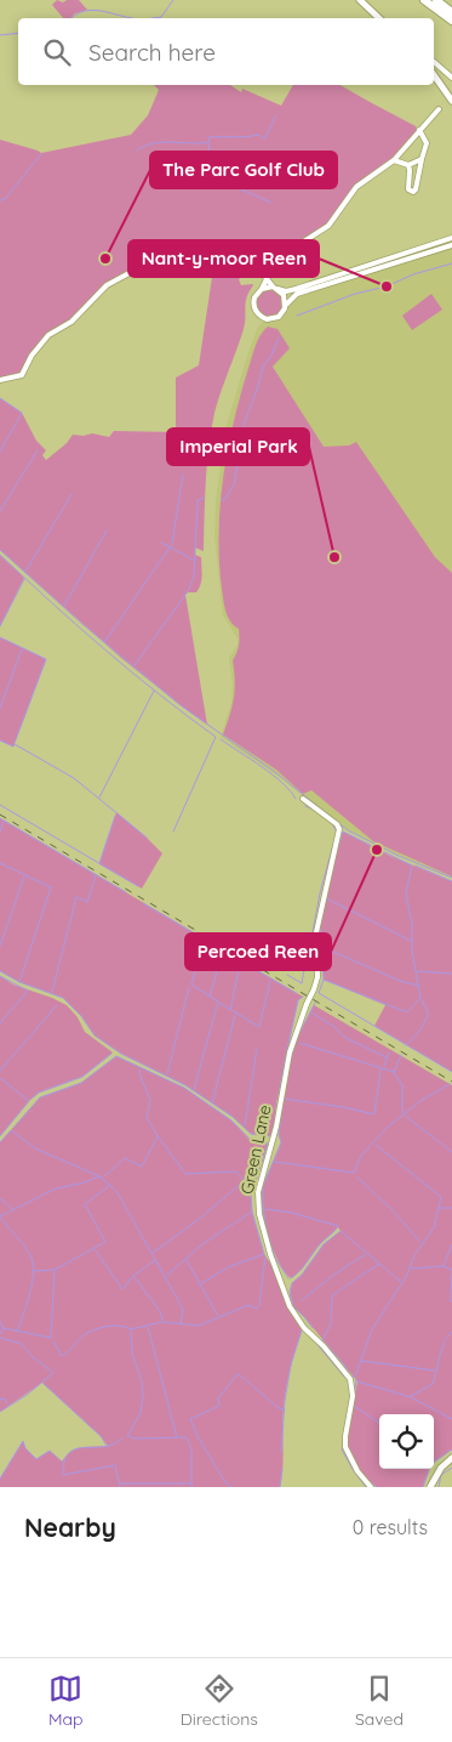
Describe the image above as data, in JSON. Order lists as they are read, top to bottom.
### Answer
{
  "streets": {
    "street": ["Green Lane"]
  },
  "places": [
    "The Parc Golf Club",
    "Nant-y-moor Reen",
    "Imperial Park",
    "Percoed Reen"
  ],
  "page": {
    "search": "Search here",
    "heading": ["Nearby", "0 results"],
    "nav": ["Map", "Directions", "Saved"]
  }
}
